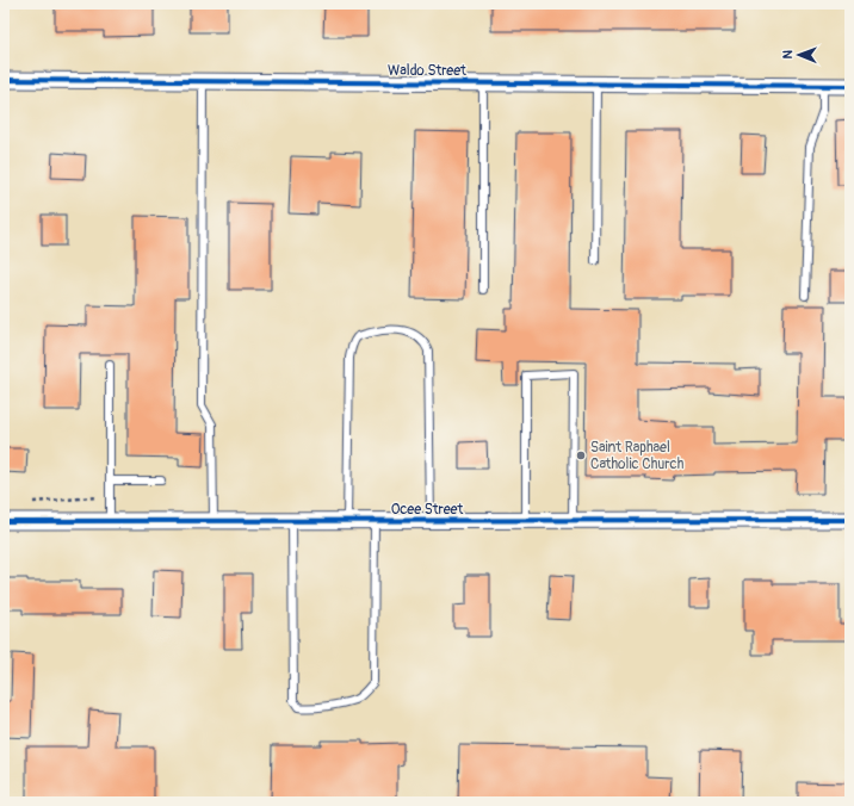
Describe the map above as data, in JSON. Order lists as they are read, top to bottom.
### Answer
{
  "streets": {
    "street": ["Waldo Street", "Ocee Street"]
  },
  "places": ["Saint Raphael Catholic Church"],
  "north": "left"
}
